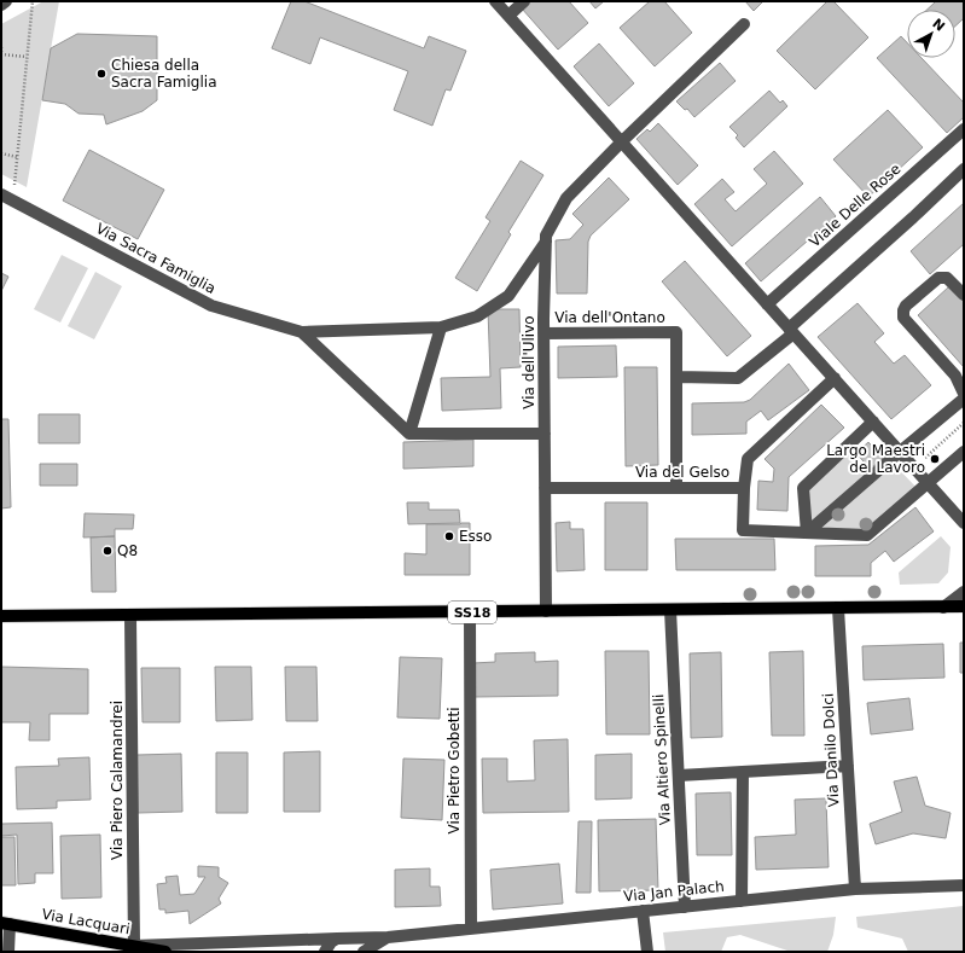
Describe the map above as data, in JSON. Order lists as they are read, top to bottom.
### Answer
{
  "streets": {
    "main road": ["SS18", "Via Lacquari"],
    "street": [
      "Viale Delle Rose",
      "Via Sacra Famiglia",
      "Via dell'Ontano",
      "Via dell'Ulivo",
      "Via del Gelso",
      "Via Danilo Dolci",
      "Via Altiero Spinelli",
      "Via Pietro Gobetti",
      "Via Piero Calamandrei",
      "Via Jan Palach"
    ]
  },
  "crossings": [
    ["Via Sacra Famiglia", "Via dell'Ulivo"],
    ["Via dell'Ontano", "Via dell'Ulivo"],
    ["Via dell'Ulivo", "Via del Gelso"],
    ["Via dell'Ulivo", "SS18"],
    ["SS18", "Via Danilo Dolci"],
    ["SS18", "Via Altiero Spinelli"],
    ["SS18", "Via Pietro Gobetti"],
    ["SS18", "Via Piero Calamandrei"],
    ["Via Danilo Dolci", "Via Jan Palach"],
    ["Via Altiero Spinelli", "Via Jan Palach"],
    ["Via Pietro Gobetti", "Via Jan Palach"],
    ["Via Piero Calamandrei", "Via Jan Palach"],
    ["Via Piero Calamandrei", "Via Lacquari"],
    ["Via Jan Palach", "Via Lacquari"]
  ],
  "places": [
    "Chiesa della Sacra Famiglia",
    "Largo Maestri del Lavoro",
    "Esso",
    "Q8"
  ],
  "north": "top right"
}
